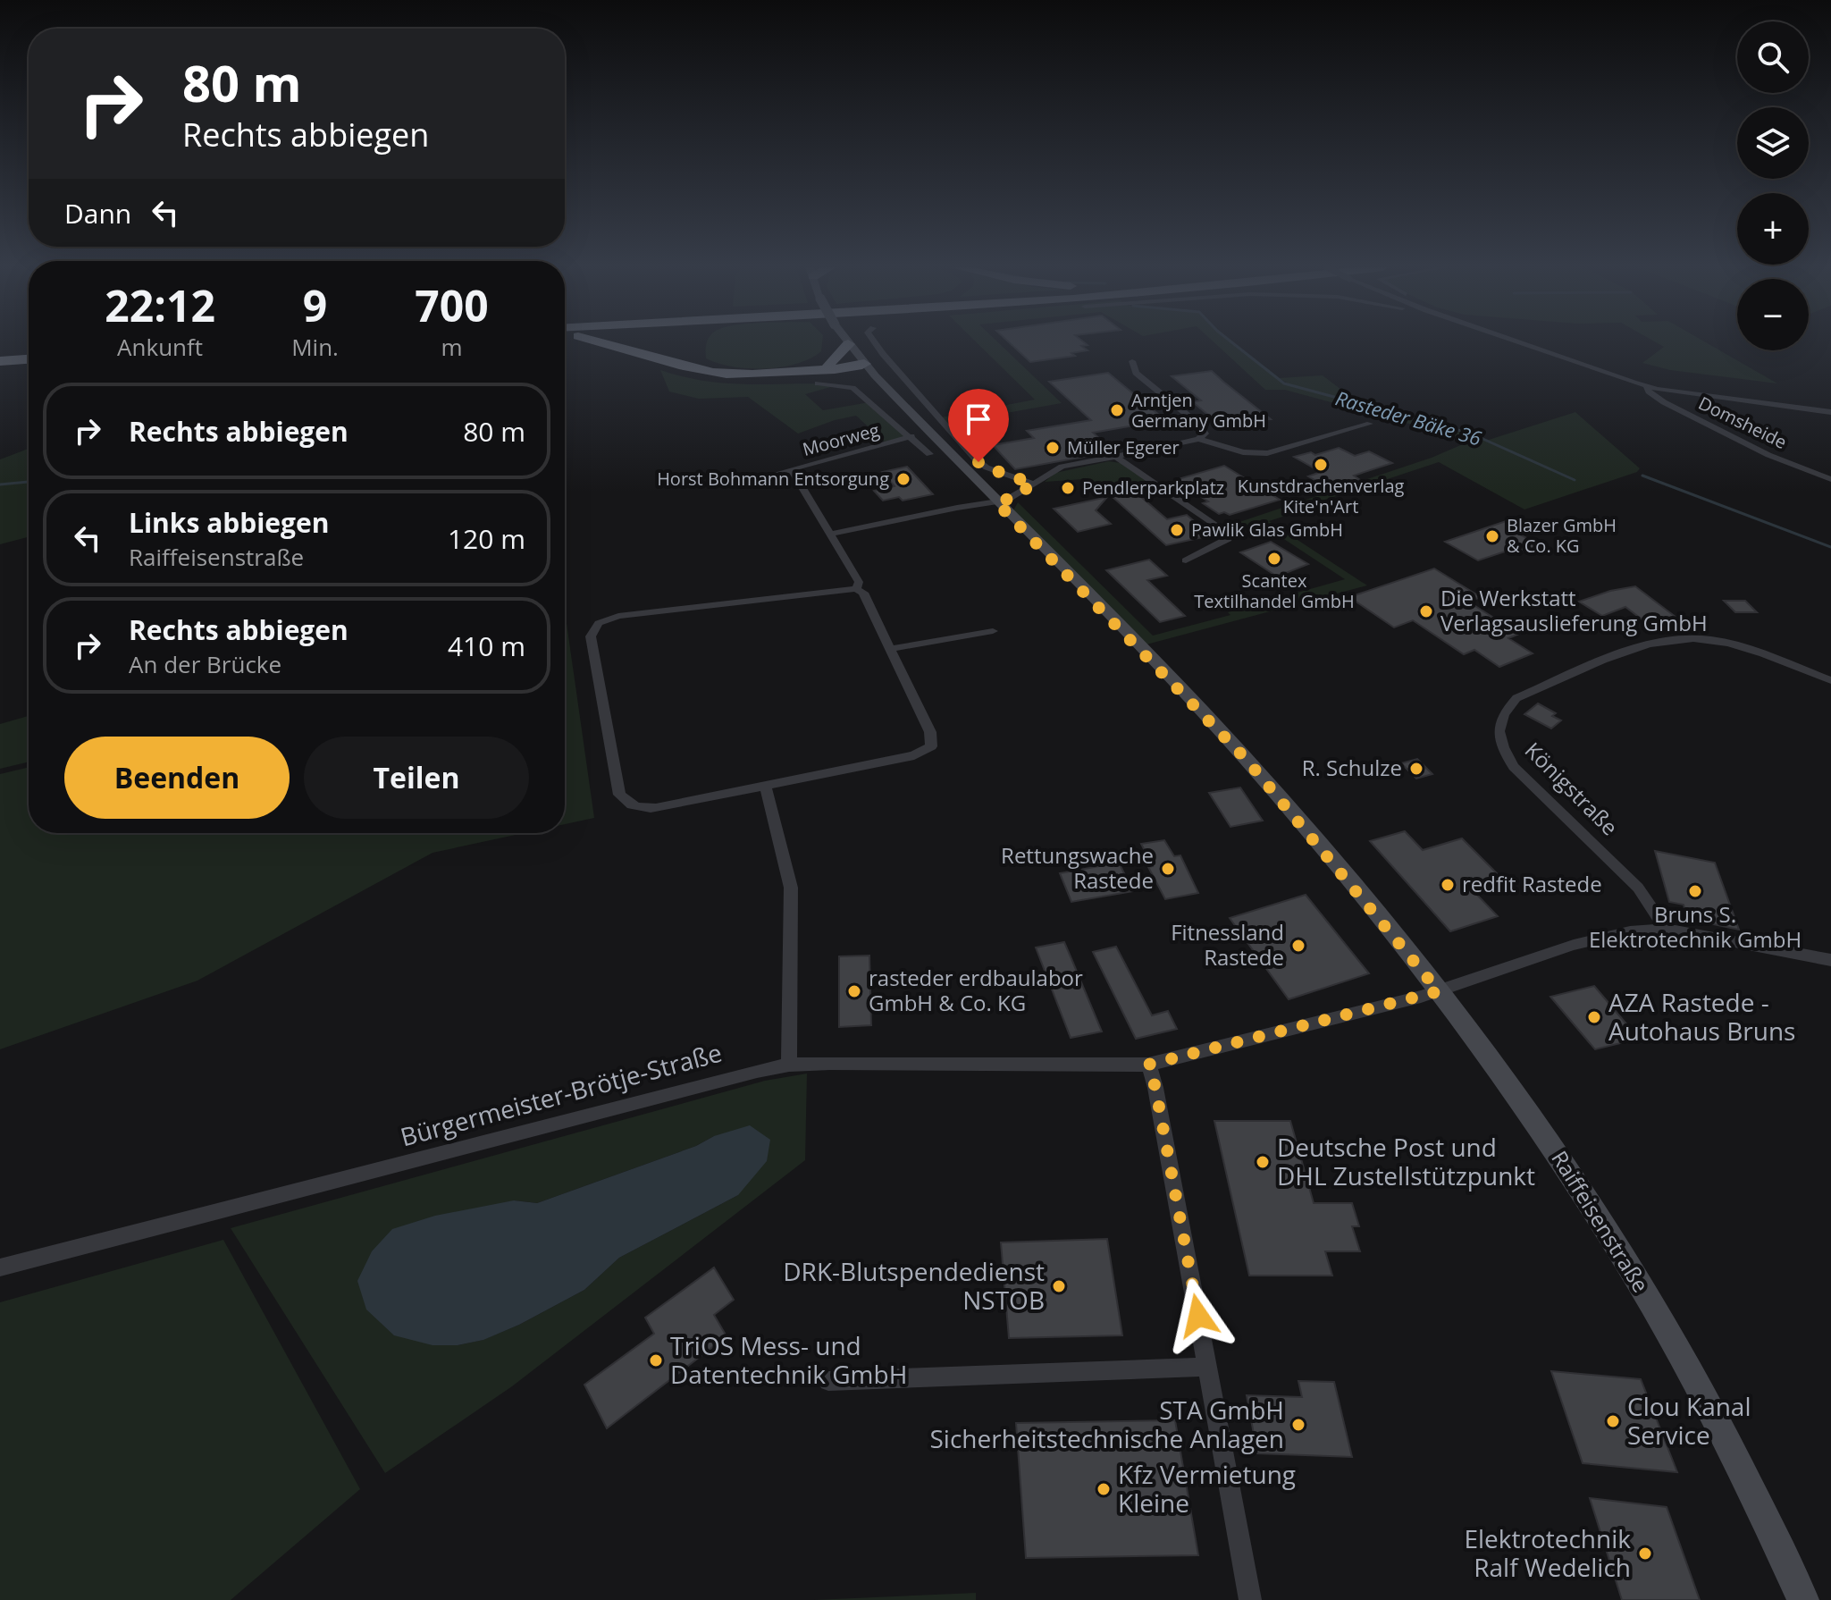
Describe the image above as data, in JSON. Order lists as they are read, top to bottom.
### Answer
{
  "streets": {
    "main road": ["Raiffeisenstraße"],
    "street": [
      "Domsheide",
      "Moorweg",
      "Königstraße",
      "Bürgermeister-Brötje-Straße"
    ]
  },
  "crossings": [
    ["Bürgermeister-Brötje-Straße", "Raiffeisenstraße"]
  ],
  "water": ["Rasteder Bäke 36"],
  "places": [
    "Arntjen Germany GmbH",
    "Müller Egerer",
    "Kunstdrachenverlag Kite'n'Art",
    "Horst Bohmann Entsorgung",
    "Pendlerparkplatz",
    "Pawlik Glas GmbH",
    "Blazer GmbH & Co. KG",
    "Scantex Textilhandel GmbH",
    "Die Werkstatt Verlagsauslieferung GmbH",
    "R. Schulze",
    "Rettungswache Rastede",
    "redfit Rastede",
    "Bruns S. Elektrotechnik GmbH",
    "Fitnessland Rastede",
    "rasteder erdbaulabor GmbH & Co. KG",
    "AZA Rastede - Autohaus Bruns",
    "Deutsche Post und DHL Zustellstützpunkt",
    "DRK-Blutspendedienst NSTOB",
    "TriOS Mess- und Datentechnik GmbH",
    "Clou Kanal Service",
    "STA GmbH Sicherheitstechnische Anlagen",
    "Kfz Vermietung Kleine",
    "Elektrotechnik Ralf Wedelich"
  ],
  "page": {
    "map_buttons": ["+", "−"],
    "turn": ["80 m", "Rechts abbiegen"],
    "then": "Dann",
    "eta": [
      "22:12",
      "Ankunft",
      "9",
      "Min.",
      "700",
      "m"
    ],
    "list": [
      {
        "name": "Rechts abbiegen",
        "value": "80 m"
      },
      {
        "name": "Links abbiegen",
        "note": "Raiffeisenstraße",
        "value": "120 m"
      },
      {
        "name": "Rechts abbiegen",
        "note": "An der Brücke",
        "value": "410 m"
      }
    ],
    "buttons": ["Beenden", "Teilen"]
  }
}
